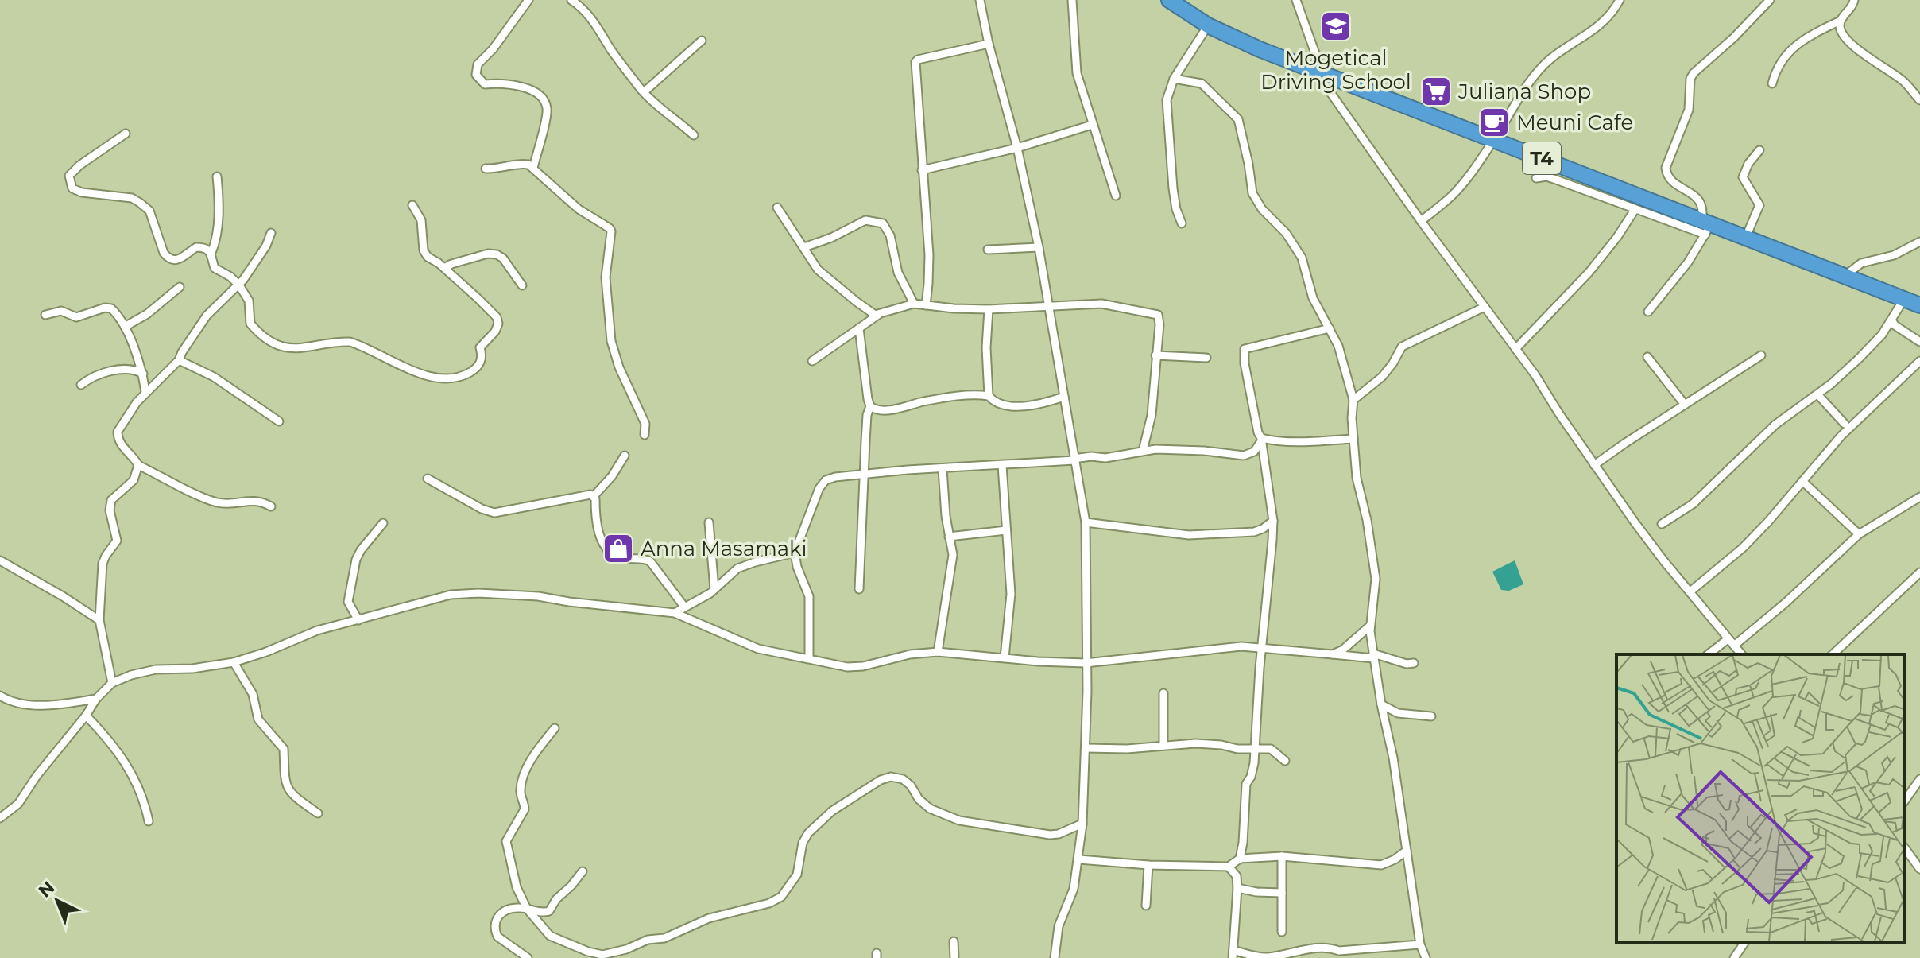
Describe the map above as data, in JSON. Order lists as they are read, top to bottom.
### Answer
{
  "streets": {
    "highway": ["T4"]
  },
  "places": {
    "school or university": ["Mogetical Driving School"],
    "supermarket": ["Juliana Shop"],
    "cafe": ["Meuni Cafe"],
    "shop": ["Anna Masamaki"]
  },
  "north": "top left"
}
